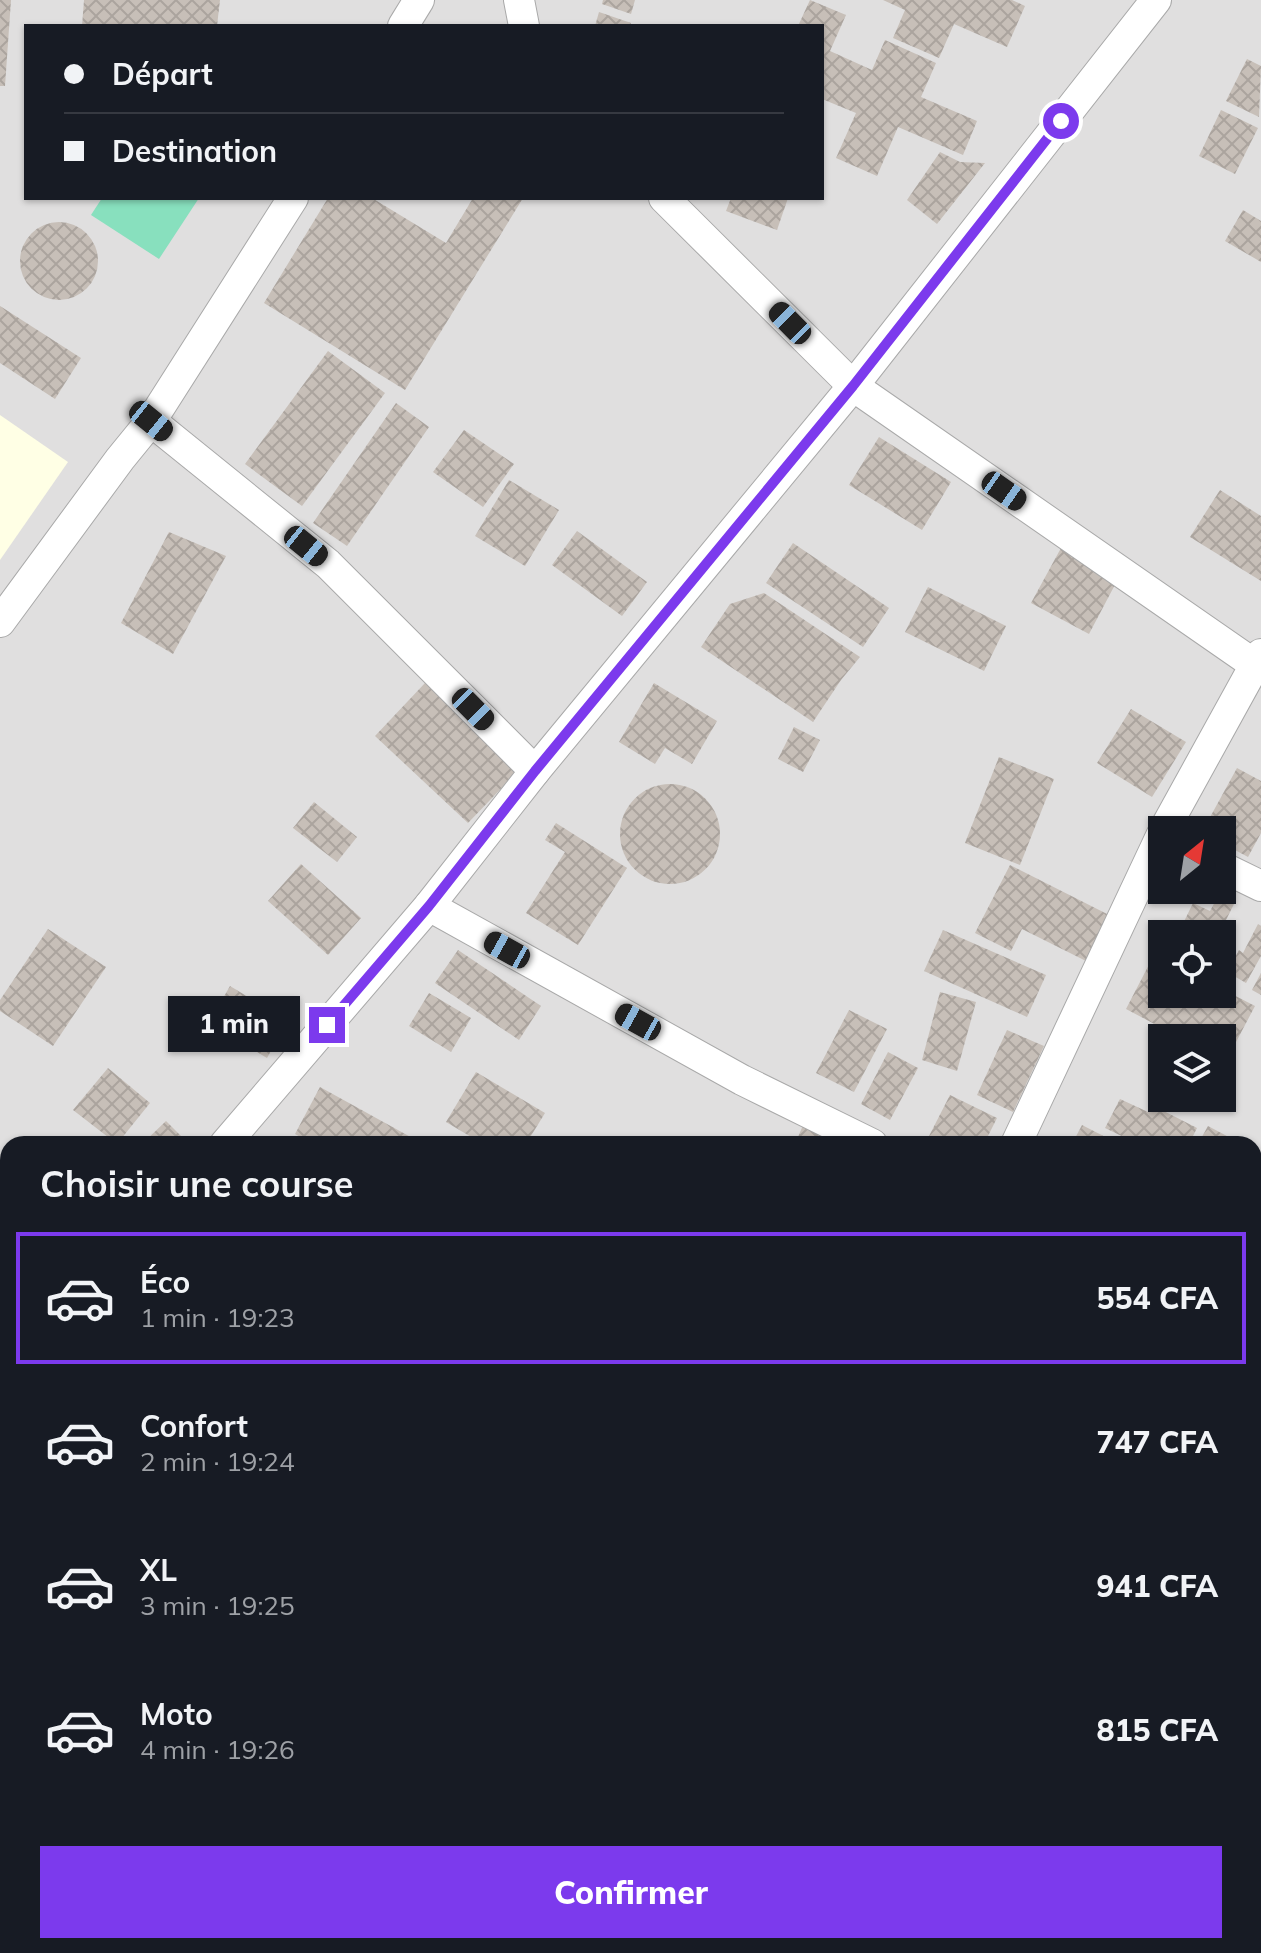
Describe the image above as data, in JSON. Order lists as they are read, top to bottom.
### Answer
{
  "north": "top right",
  "page": {
    "banner": ["Départ", "Destination"],
    "bubble": "1 min",
    "heading": "Choisir une course",
    "list": [
      {
        "name": "Éco",
        "note": "1 min · 19:23",
        "value": "554 CFA"
      },
      {
        "name": "Confort",
        "note": "2 min · 19:24",
        "value": "747 CFA"
      },
      {
        "name": "XL",
        "note": "3 min · 19:25",
        "value": "941 CFA"
      },
      {
        "name": "Moto",
        "note": "4 min · 19:26",
        "value": "815 CFA"
      }
    ],
    "buttons": "Confirmer"
  }
}
